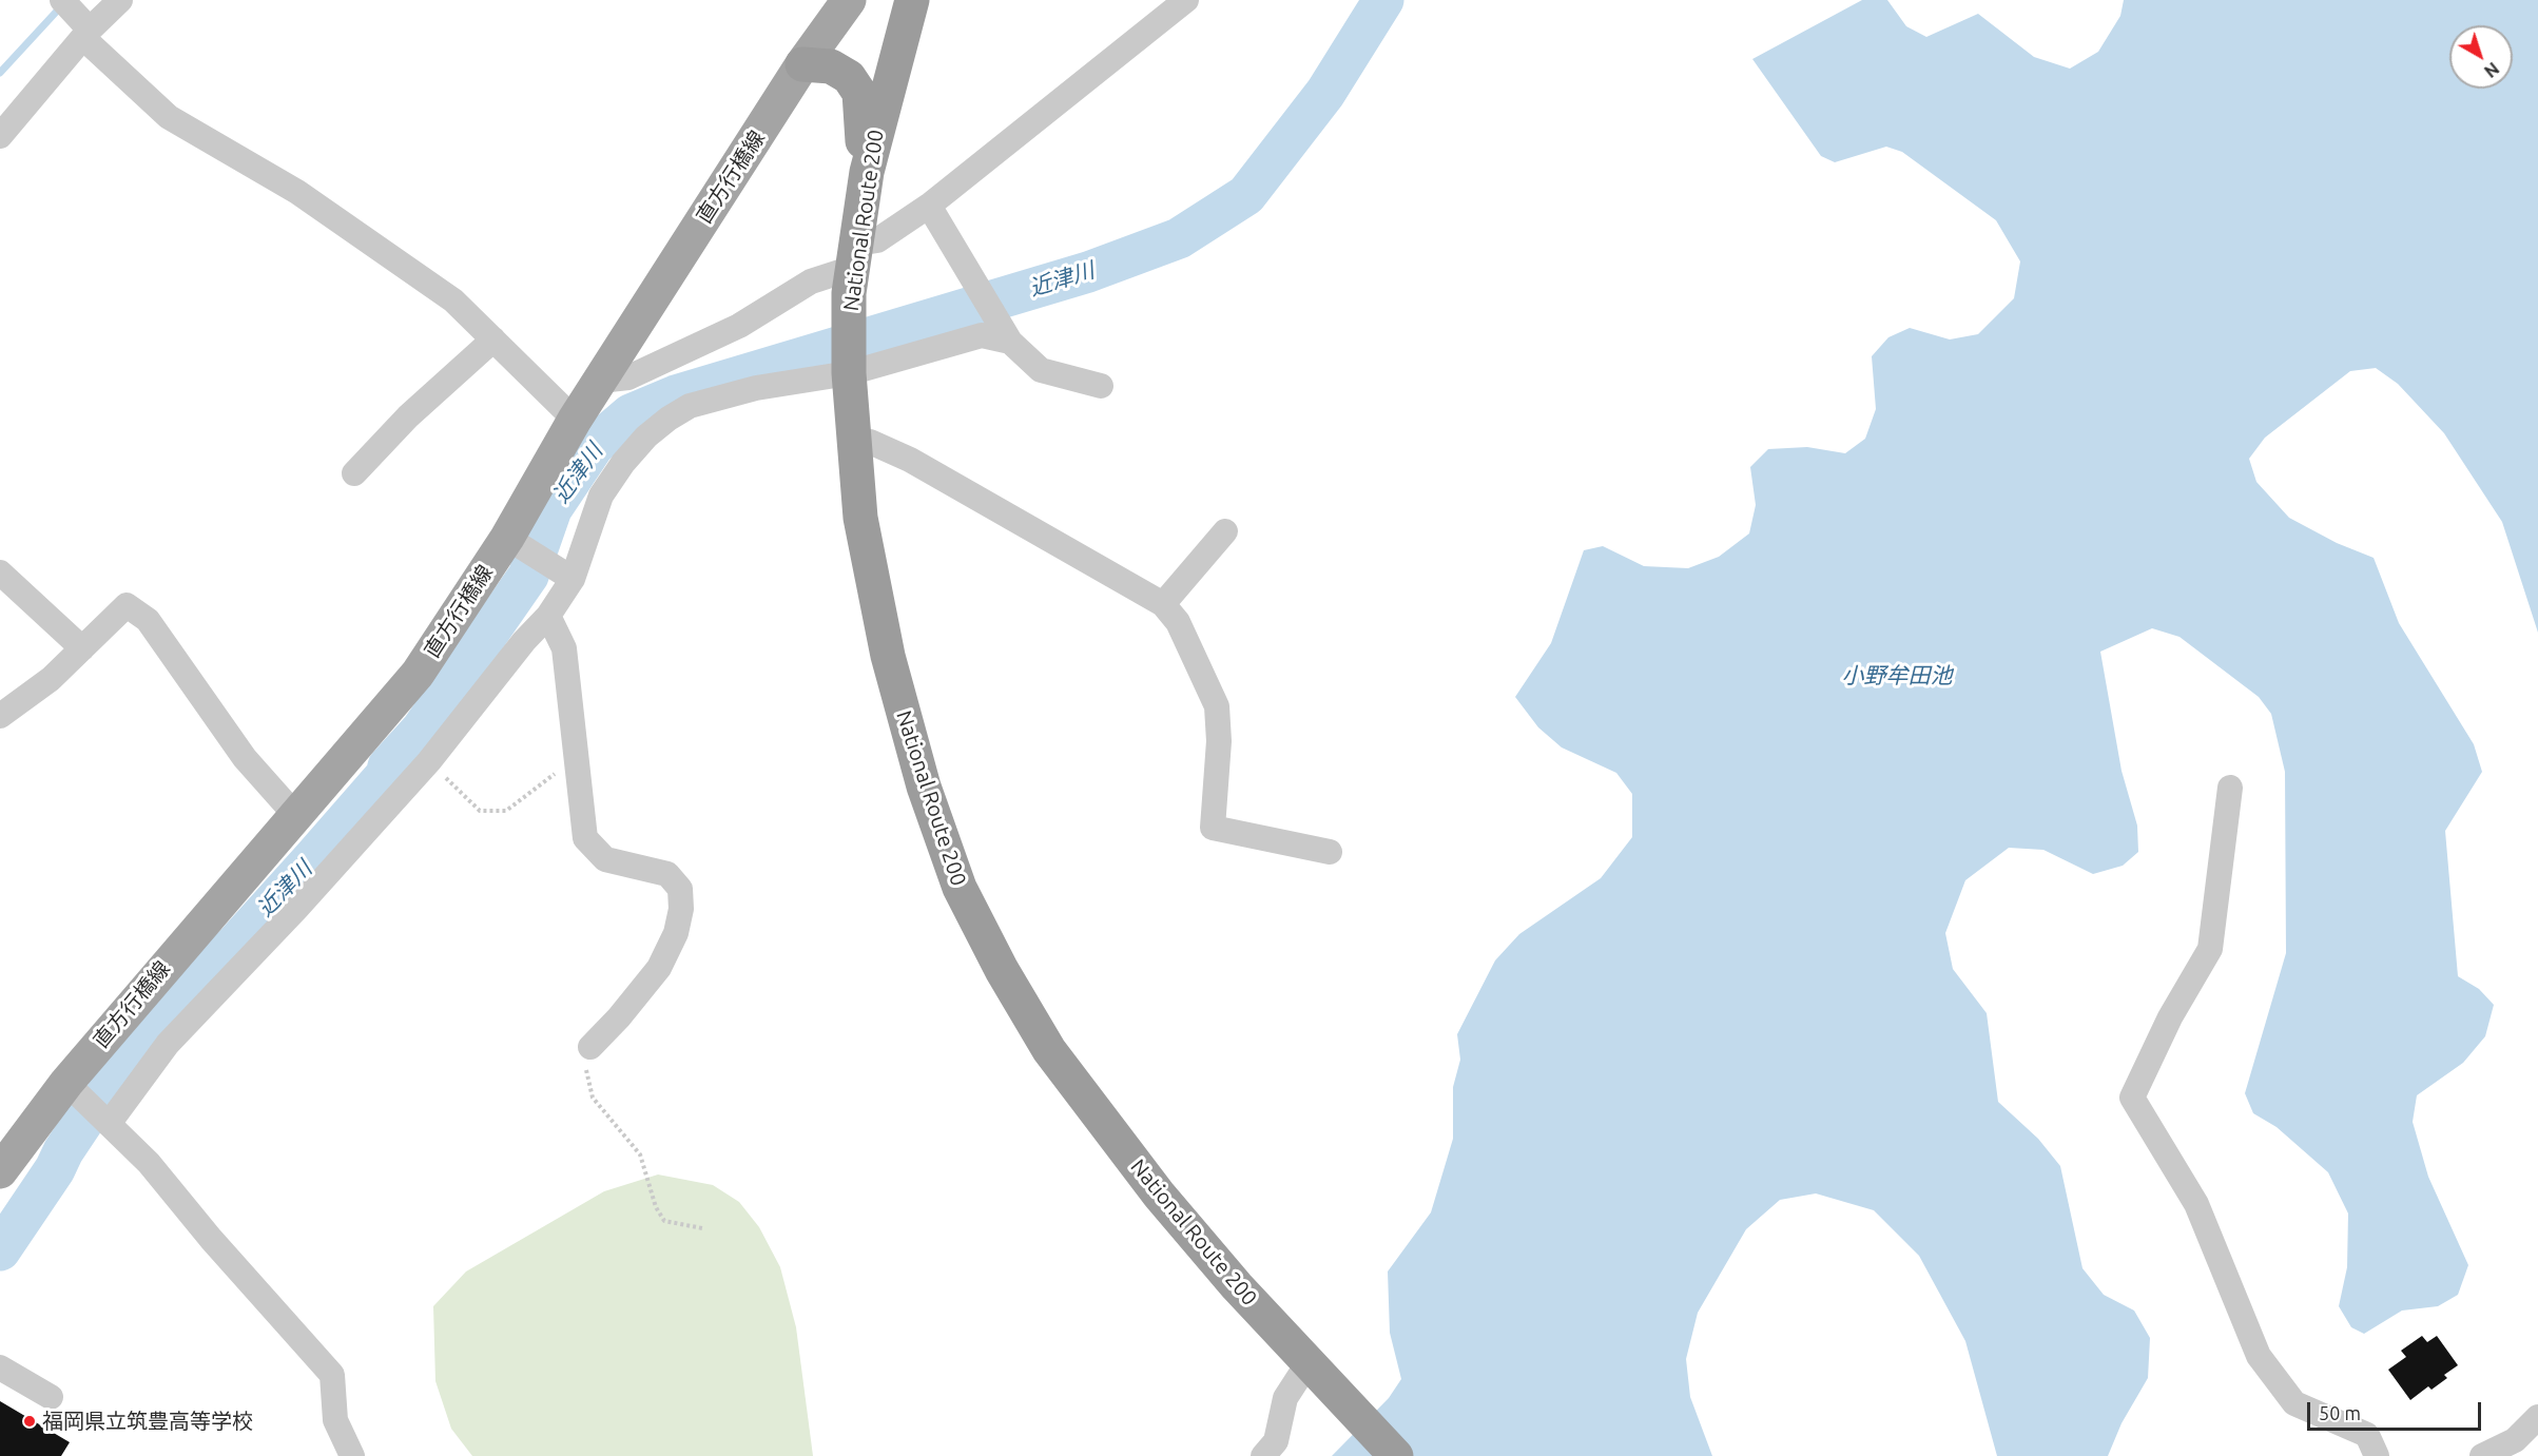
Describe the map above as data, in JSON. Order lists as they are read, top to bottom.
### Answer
{
  "streets": {
    "highway": ["National Route 200"],
    "main road": ["直方行橋線"]
  },
  "water": ["近津川", "小野牟田池"],
  "places": ["福岡県立筑豊高等学校"],
  "scale_bar": "50 m",
  "north": "bottom right"
}
